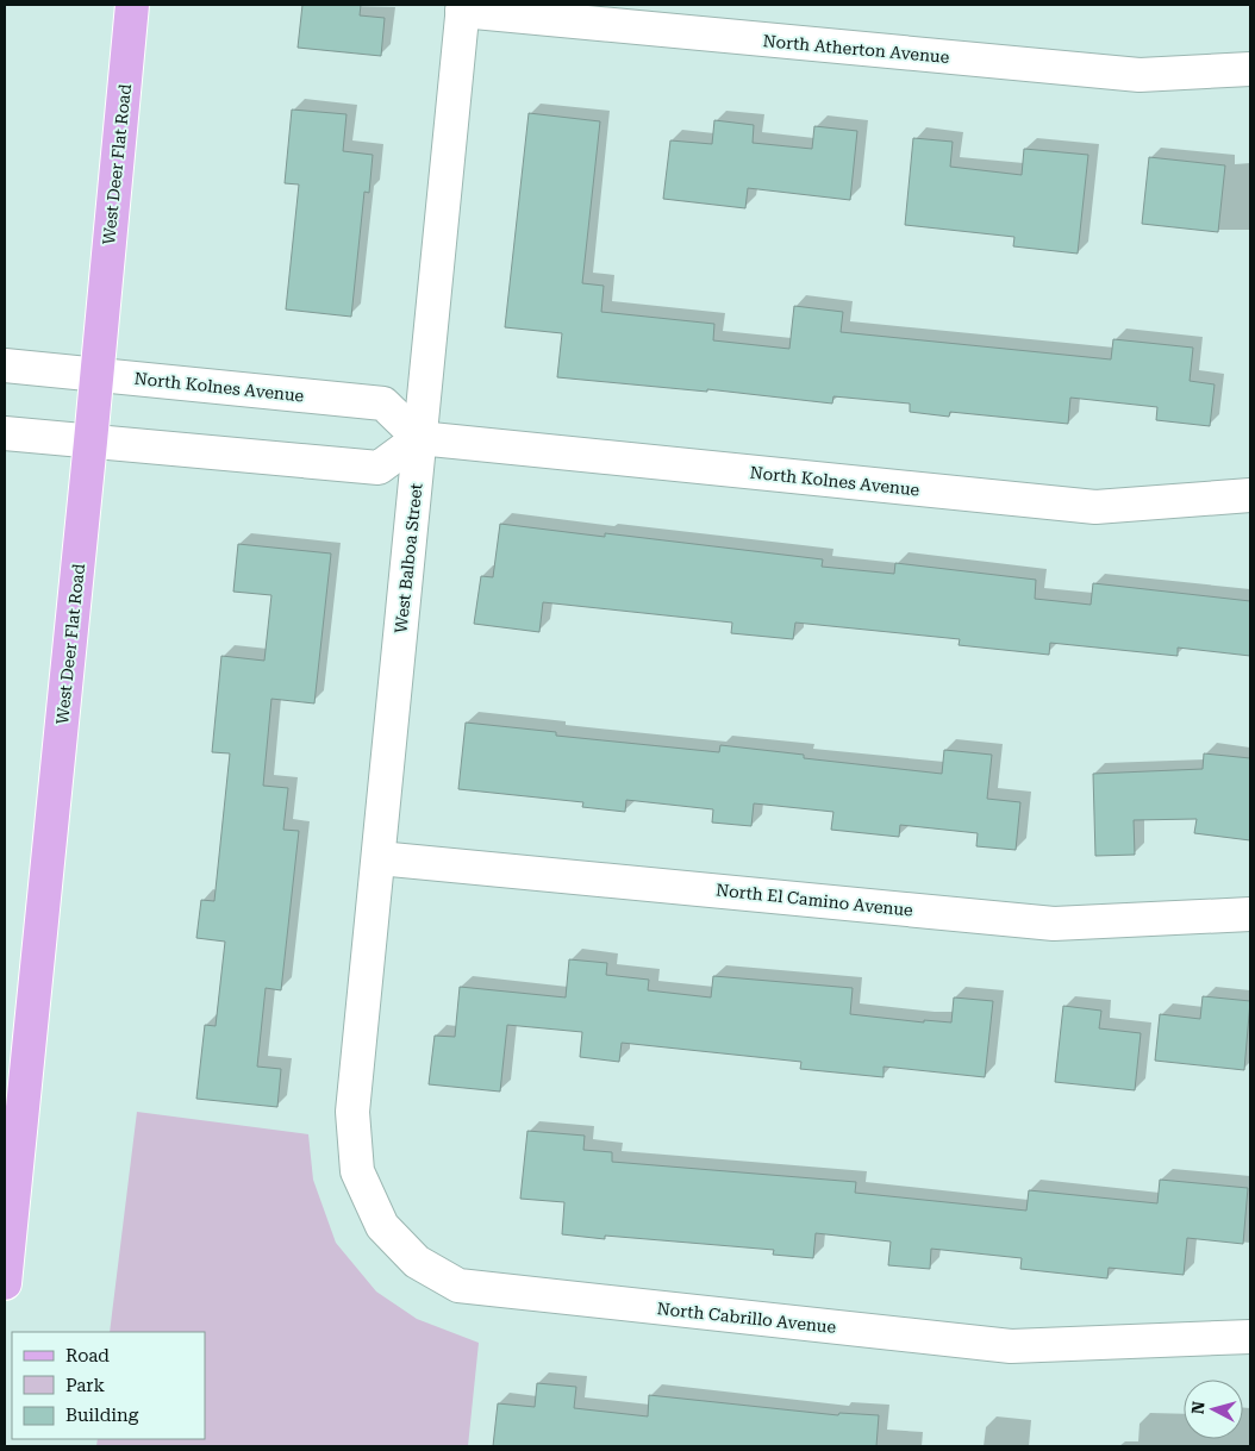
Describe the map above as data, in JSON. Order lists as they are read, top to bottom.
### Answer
{
  "streets": {
    "main road": ["West Deer Flat Road"],
    "street": [
      "North Atherton Avenue",
      "North Kolnes Avenue",
      "West Balboa Street",
      "North El Camino Avenue",
      "North Cabrillo Avenue"
    ]
  },
  "crossings": [
    ["North Atherton Avenue", "West Balboa Street"],
    ["West Deer Flat Road", "North Kolnes Avenue"],
    ["North Kolnes Avenue", "West Balboa Street"],
    ["West Balboa Street", "North El Camino Avenue"],
    ["West Balboa Street", "North Cabrillo Avenue"]
  ],
  "legend": ["Road", "Park", "Building"],
  "north": "left"
}
